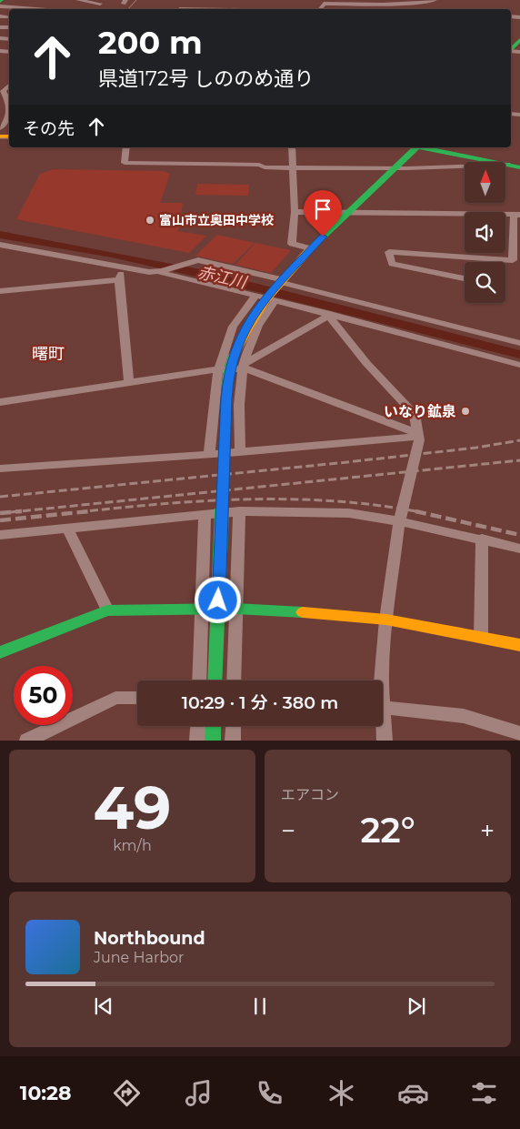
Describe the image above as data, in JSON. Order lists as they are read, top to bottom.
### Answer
{
  "districts": ["曙町"],
  "water": ["赤江川"],
  "places": ["富山市立奥田中学校", "いなり鉱泉"],
  "north": "top",
  "page": {
    "turn": ["200 m", "県道172号 しののめ通り"],
    "then": "その先",
    "limit": "50",
    "trip": "10:29 · 1 分 · 380 m",
    "tile": [
      ["49", "km/h"],
      "エアコン"
    ],
    "heat": ["−", "22°", "+"],
    "song": ["Northbound", "June Harbor"],
    "tabs": "10:28"
  }
}
